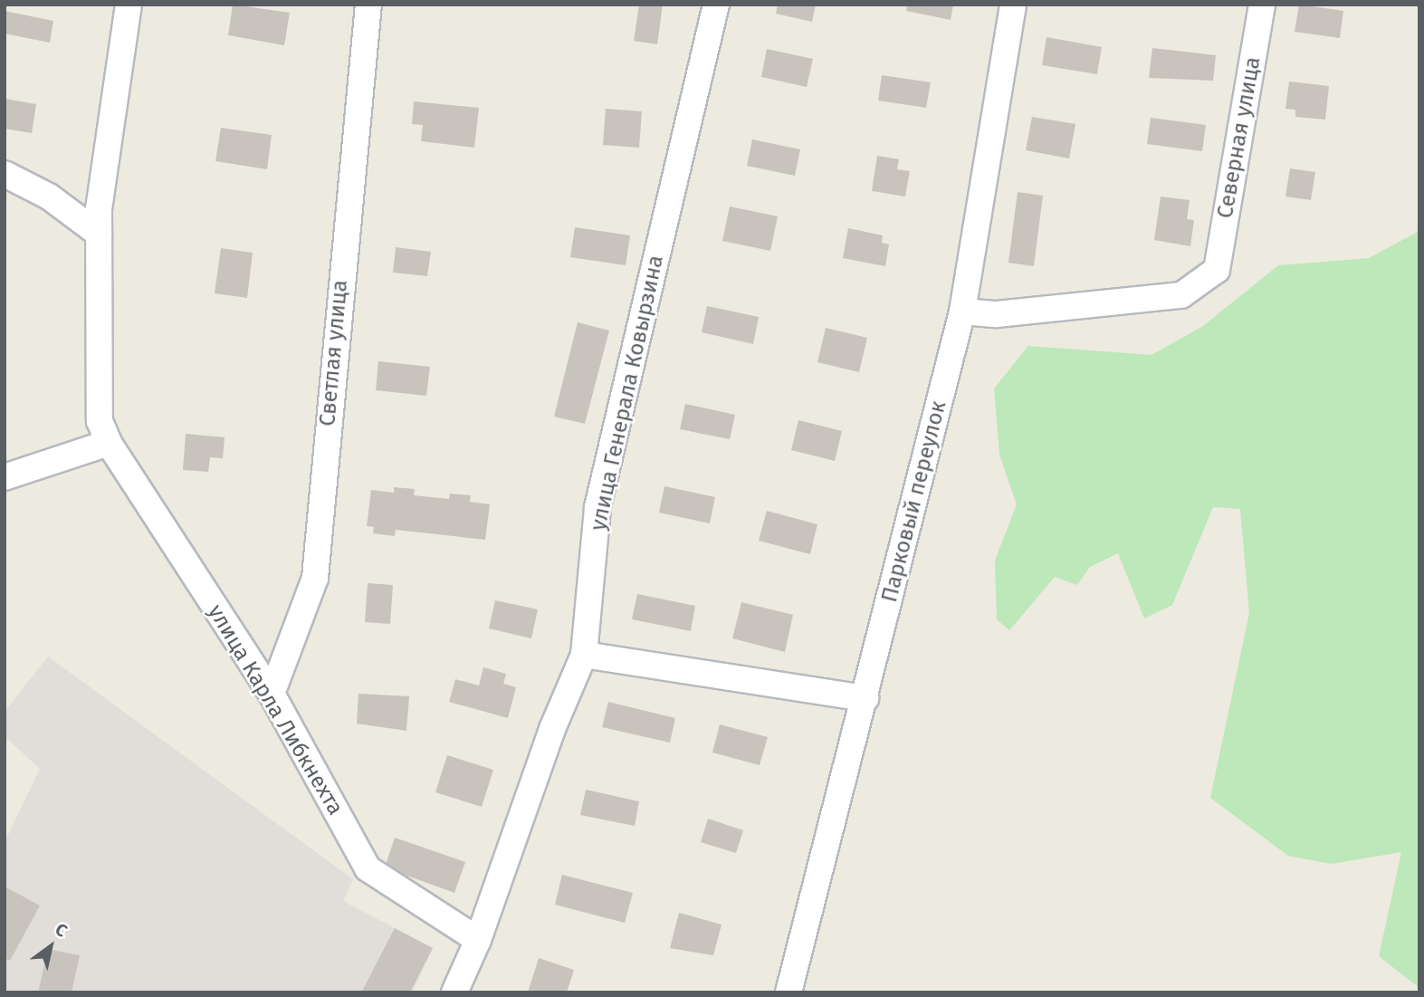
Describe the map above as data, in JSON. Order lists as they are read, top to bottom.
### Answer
{
  "streets": {
    "street": [
      "Северная улица",
      "Светлая улица",
      "улица Генерала Ковырзина",
      "Парковый переулок",
      "улица Карла Либкнехта"
    ]
  },
  "crossings": [
    ["Северная улица", "Парковый переулок"],
    ["Светлая улица", "улица Карла Либкнехта"],
    ["улица Генерала Ковырзина", "улица Карла Либкнехта"]
  ],
  "north": "top right"
}
